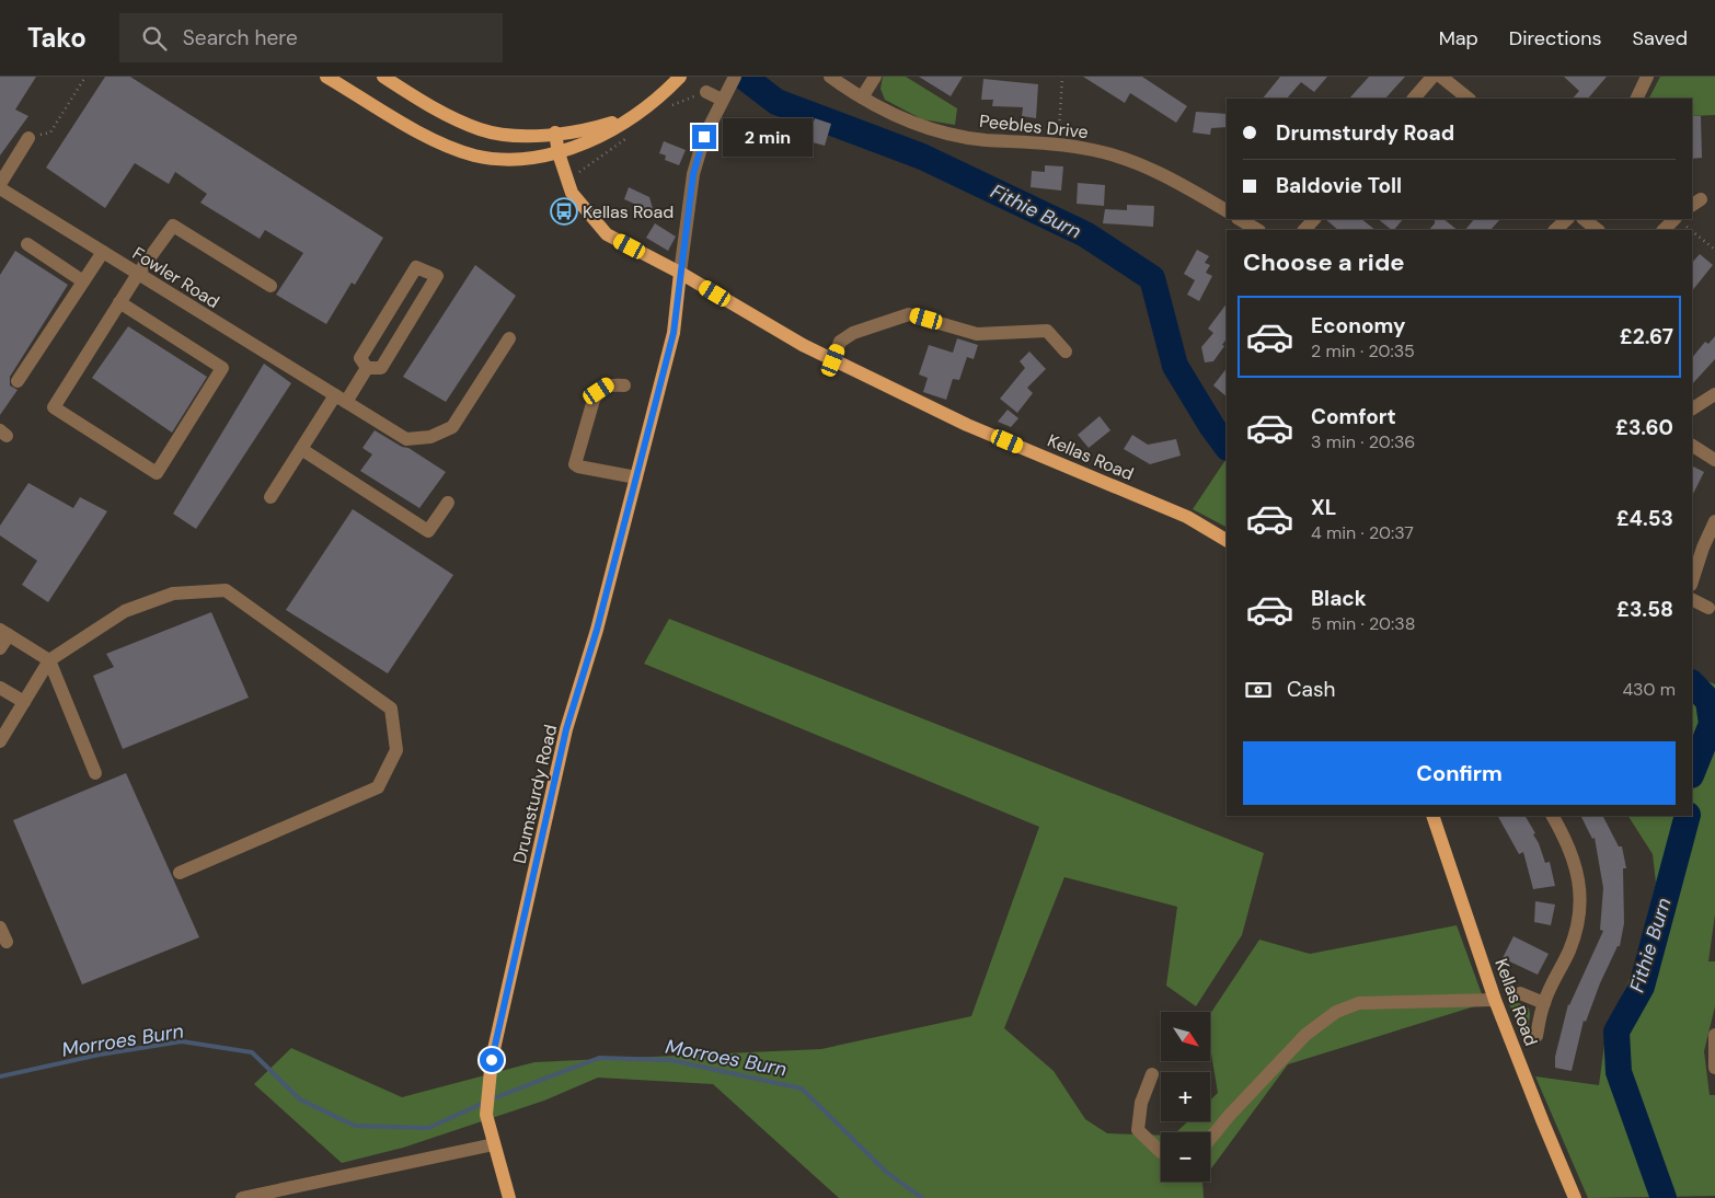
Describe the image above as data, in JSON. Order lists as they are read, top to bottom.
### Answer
{
  "streets": {
    "main road": ["Kellas Road", "Drumsturdy Road"],
    "street": ["Peebles Drive", "Fowler Road"]
  },
  "crossings": [
    ["Kellas Road", "Drumsturdy Road"]
  ],
  "water": ["Fithie Burn", "Morroes Burn"],
  "places": {
    "bus stop": ["Kellas Road"]
  },
  "north": "bottom right",
  "page": {
    "header": "Tako",
    "search": "Search here",
    "nav": ["Map", "Directions", "Saved"],
    "banner": ["Drumsturdy Road", "Baldovie Toll"],
    "bubble": "2 min",
    "heading": "Choose a ride",
    "list": [
      {
        "name": "Economy",
        "note": "2 min · 20:35",
        "value": "£2.67"
      },
      {
        "name": "Comfort",
        "note": "3 min · 20:36",
        "value": "£3.60"
      },
      {
        "name": "XL",
        "note": "4 min · 20:37",
        "value": "£4.53"
      },
      {
        "name": "Black",
        "note": "5 min · 20:38",
        "value": "£3.58"
      }
    ],
    "pay": ["Cash", "430 m"],
    "buttons": "Confirm",
    "map_buttons": ["+", "−"]
  }
}
